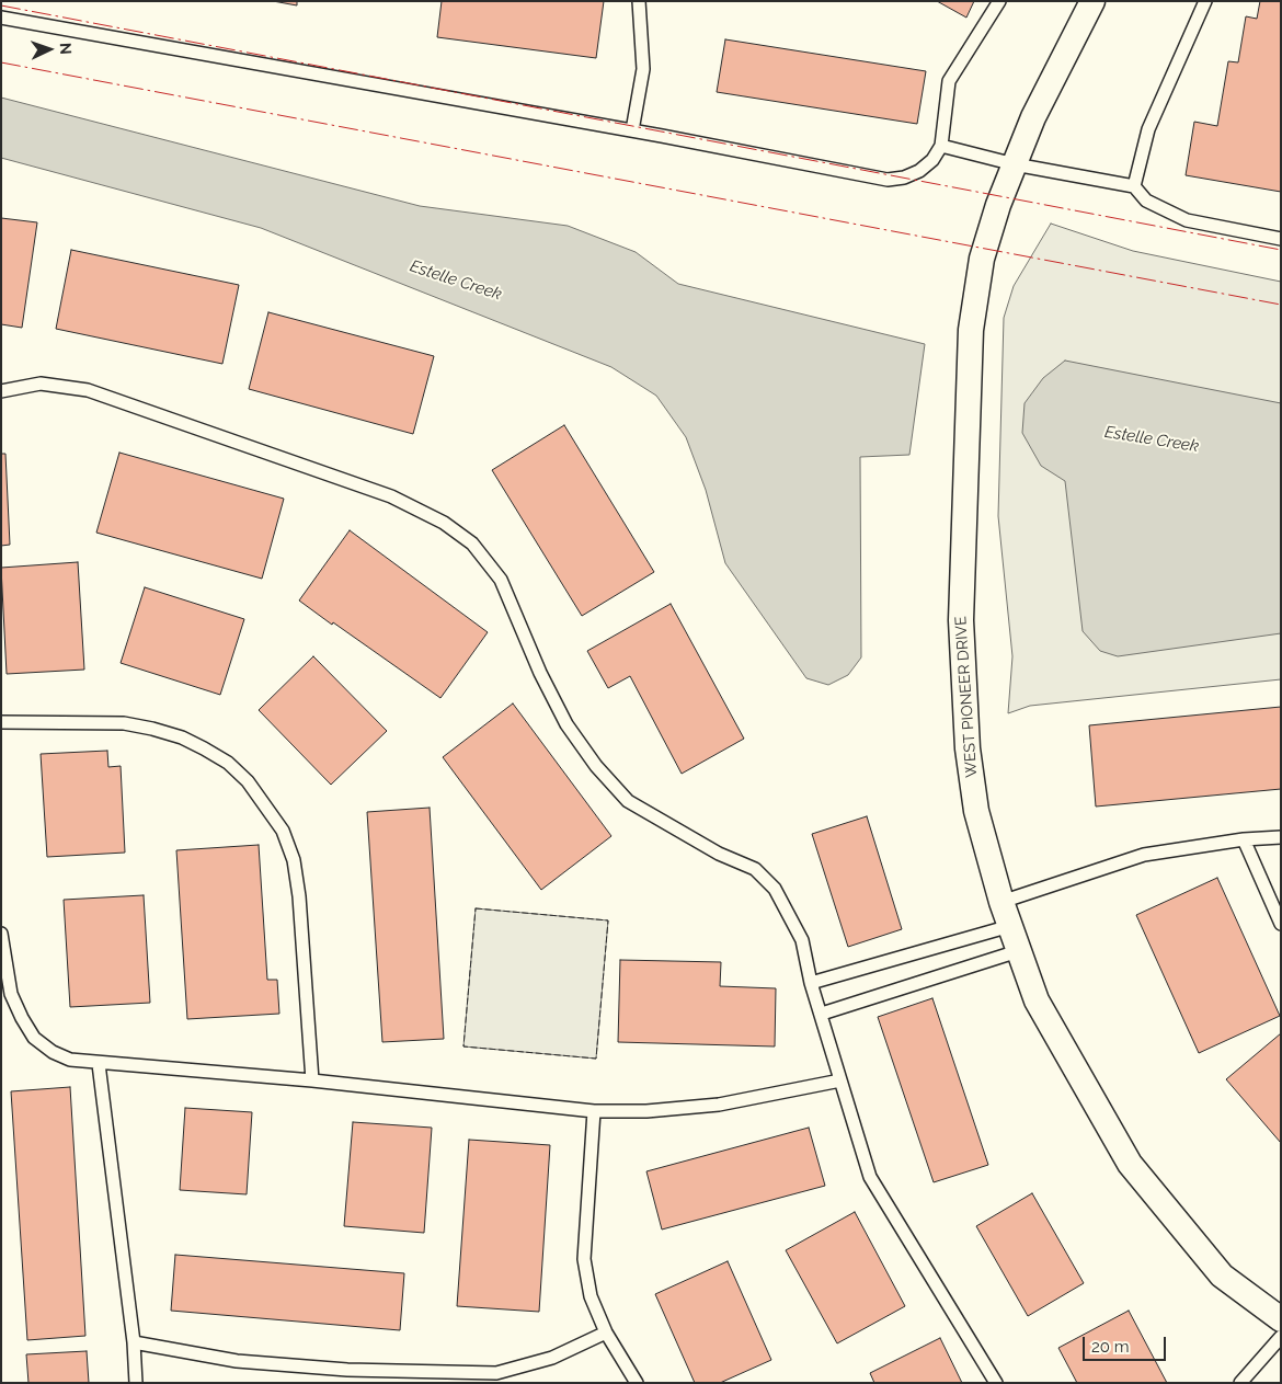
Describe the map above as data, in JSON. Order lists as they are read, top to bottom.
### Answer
{
  "streets": {
    "street": ["WEST PIONEER DRIVE"]
  },
  "water": ["Estelle Creek"],
  "scale_bar": "20 m",
  "north": "right"
}
